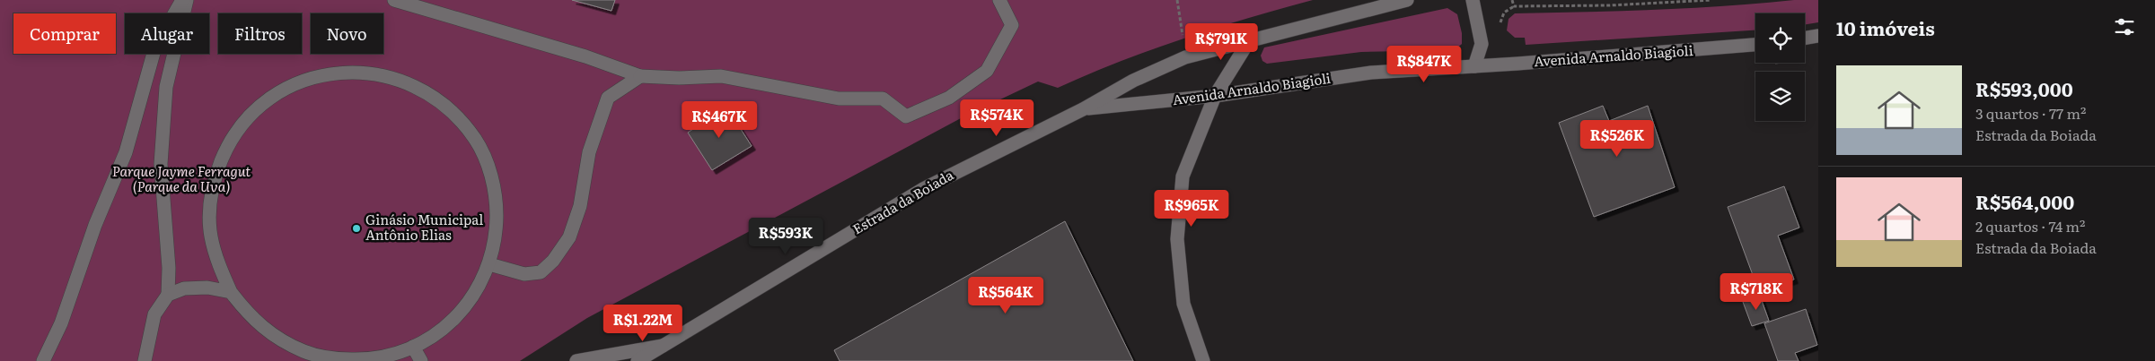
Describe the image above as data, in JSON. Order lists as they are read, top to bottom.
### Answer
{
  "streets": {
    "main road": ["Avenida Arnaldo Biagioli", "Estrada da Boiada"]
  },
  "crossings": [
    ["Avenida Arnaldo Biagioli", "Estrada da Boiada"]
  ],
  "parks": ["Parque Jayme Ferragut (Parque da Uva)"],
  "places": ["Ginásio Municipal Antônio Elias"],
  "page": {
    "heading": "10 imóveis",
    "chip": [
      "Comprar",
      "Alugar",
      "Filtros",
      "Novo"
    ],
    "price": [
      "R$791K",
      "R$847K",
      "R$574K",
      "R$467K",
      "R$526K",
      "R$965K",
      "R$593K",
      "R$718K",
      "R$564K",
      "R$1.22M"
    ],
    "list": [
      {
        "name": "R$593,000",
        "note": "3 quartos · 77 m² · Estrada da Boiada"
      },
      {
        "name": "R$564,000",
        "note": "2 quartos · 74 m² · Estrada da Boiada"
      }
    ]
  }
}
